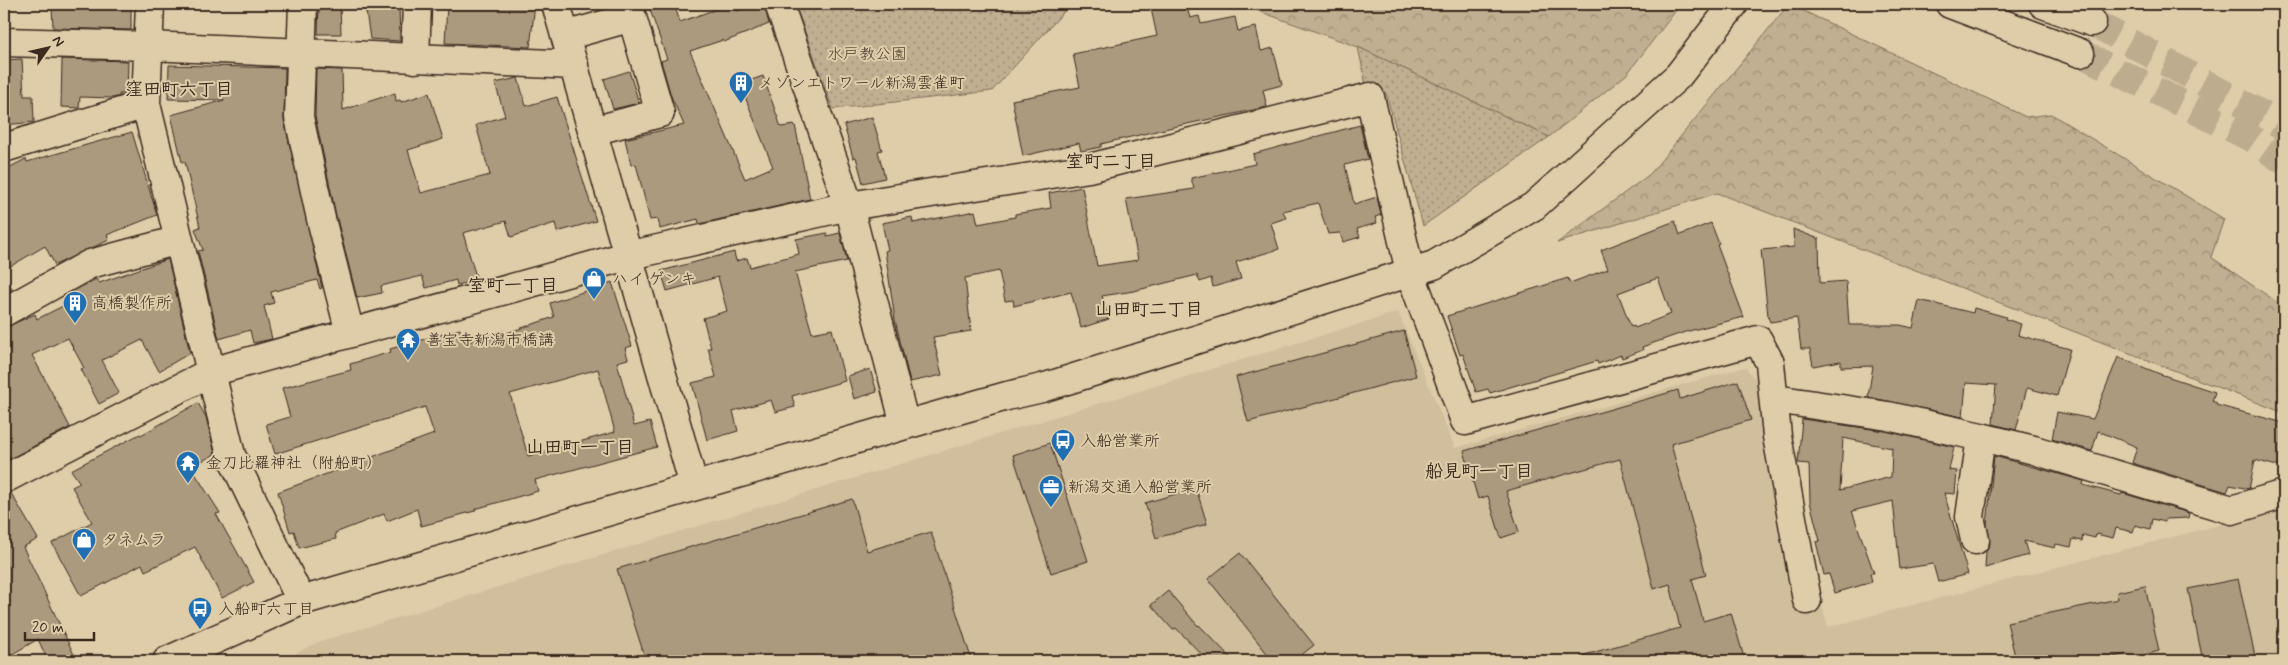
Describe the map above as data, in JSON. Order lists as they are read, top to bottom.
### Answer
{
  "districts": [
    "窪田町六丁目",
    "室町二丁目",
    "室町一丁目",
    "山田町二丁目",
    "山田町一丁目",
    "船見町一丁目"
  ],
  "parks": ["水戸教公園"],
  "places": {
    "building": ["メゾンエトワール新潟雲雀町", "高橋製作所"],
    "shop": ["ハイ ゲンキ", "タネムラ"],
    "temple": ["善宝寺新潟市橋講", "金刀比羅神社（附船町）"],
    "bus stop": ["入船営業所", "入船町六丁目"],
    "office": ["新潟交通入船営業所"]
  },
  "scale_bar": "20 m",
  "north": "top right"
}
